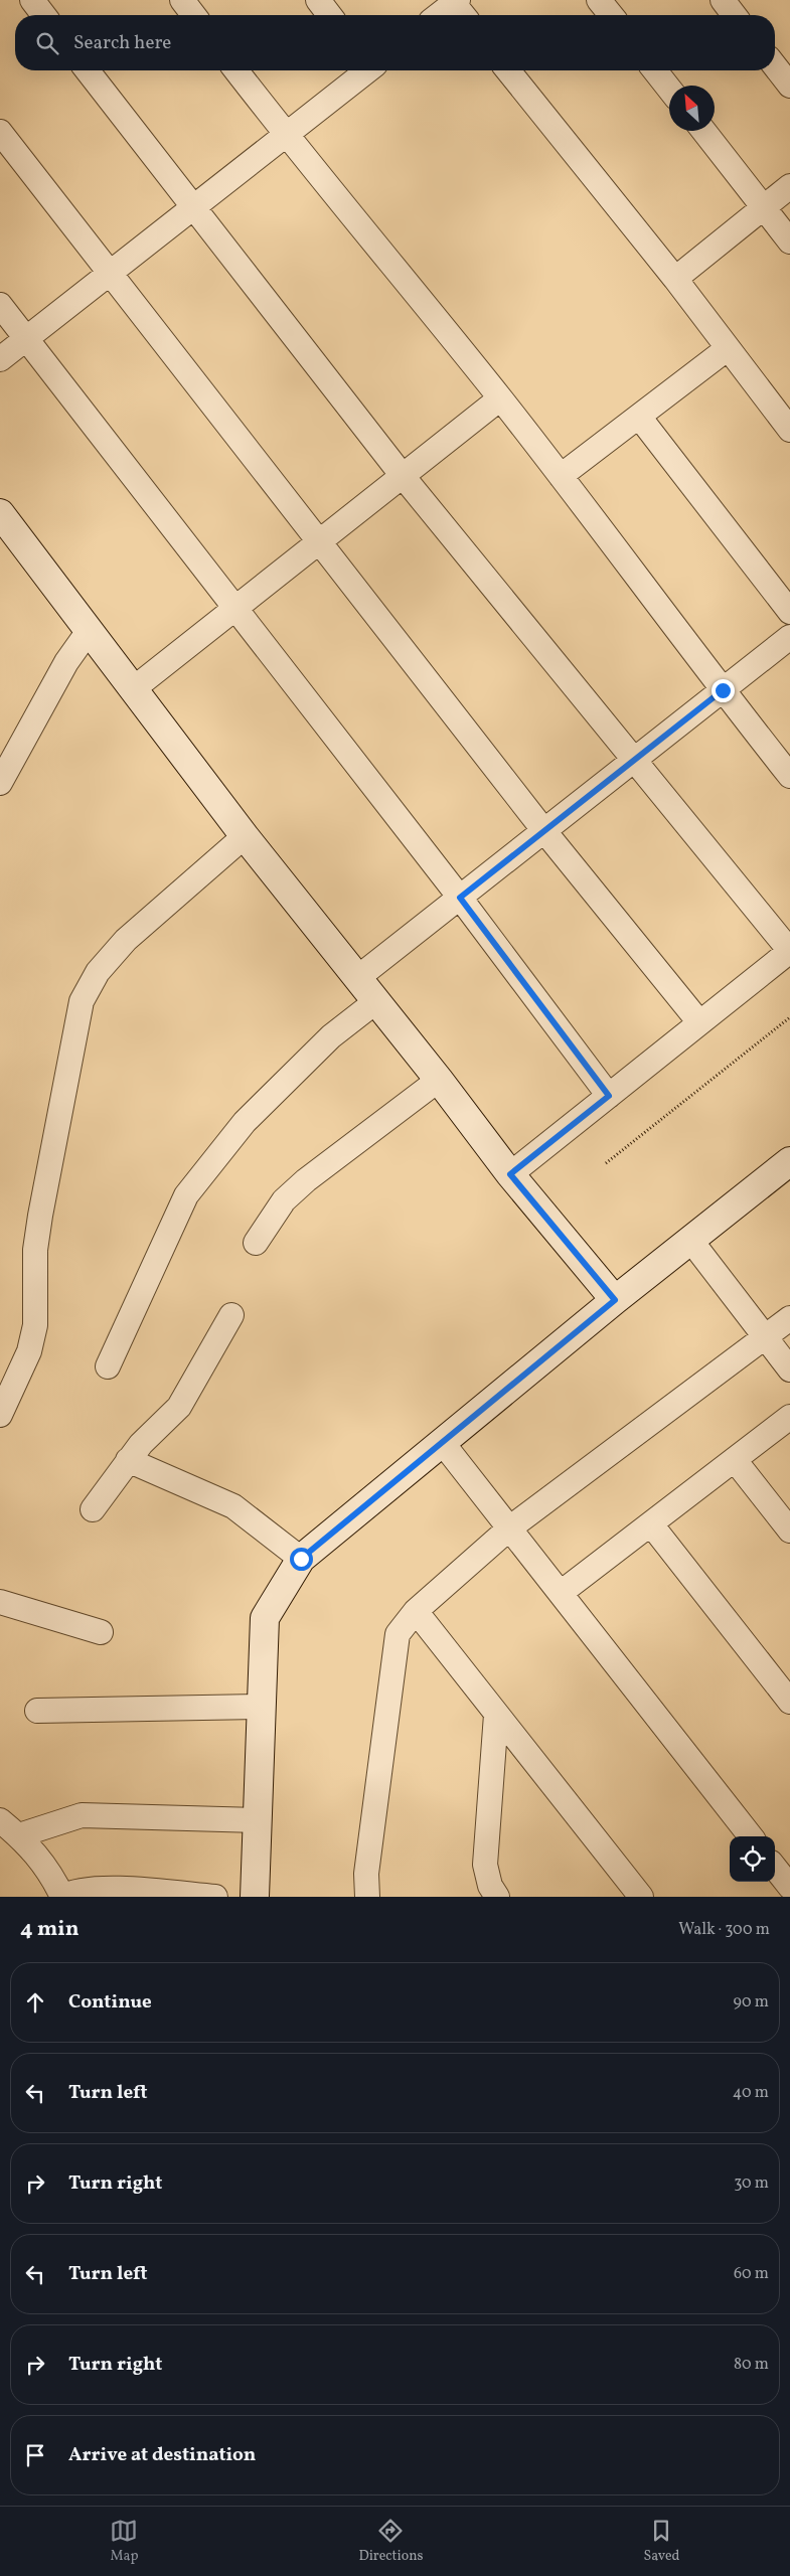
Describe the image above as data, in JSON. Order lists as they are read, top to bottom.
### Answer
{
  "north": "top left",
  "page": {
    "search": "Search here",
    "heading": ["4 min", "Walk · 300 m"],
    "list": [
      ["Continue", "90 m"],
      ["Turn left", "40 m"],
      ["Turn right", "30 m"],
      ["Turn left", "60 m"],
      ["Turn right", "80 m"],
      "Arrive at destination"
    ],
    "nav": ["Map", "Directions", "Saved"]
  }
}
